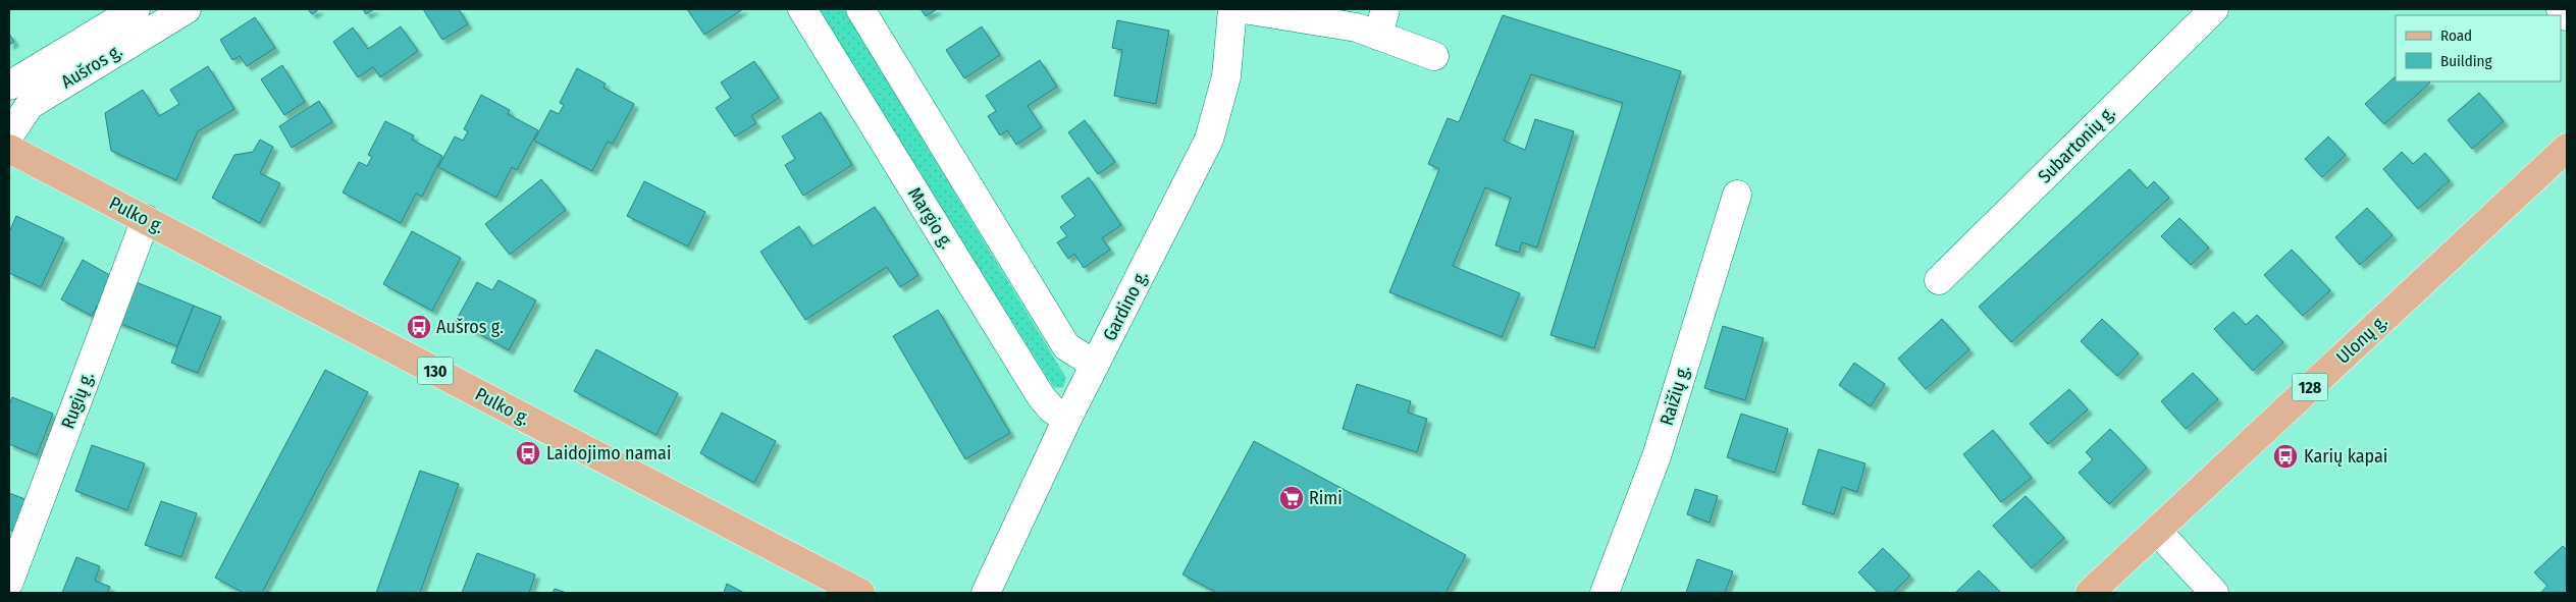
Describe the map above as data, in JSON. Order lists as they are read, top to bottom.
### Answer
{
  "streets": {
    "main road": [
      "Pulko g.",
      "Ulonų g.",
      "130",
      "128"
    ],
    "street": [
      "Aušros g.",
      "Subartonių g.",
      "Margio g.",
      "Gardino g.",
      "Raižių g.",
      "Rugių g."
    ]
  },
  "crossings": [
    ["Pulko g.", "Rugių g."],
    ["Margio g.", "Gardino g."]
  ],
  "places": {
    "bus stop": ["Aušros g.", "Laidojimo namai", "Karių kapai"],
    "supermarket": ["Rimi"]
  },
  "legend": ["Road", "Building"]
}
